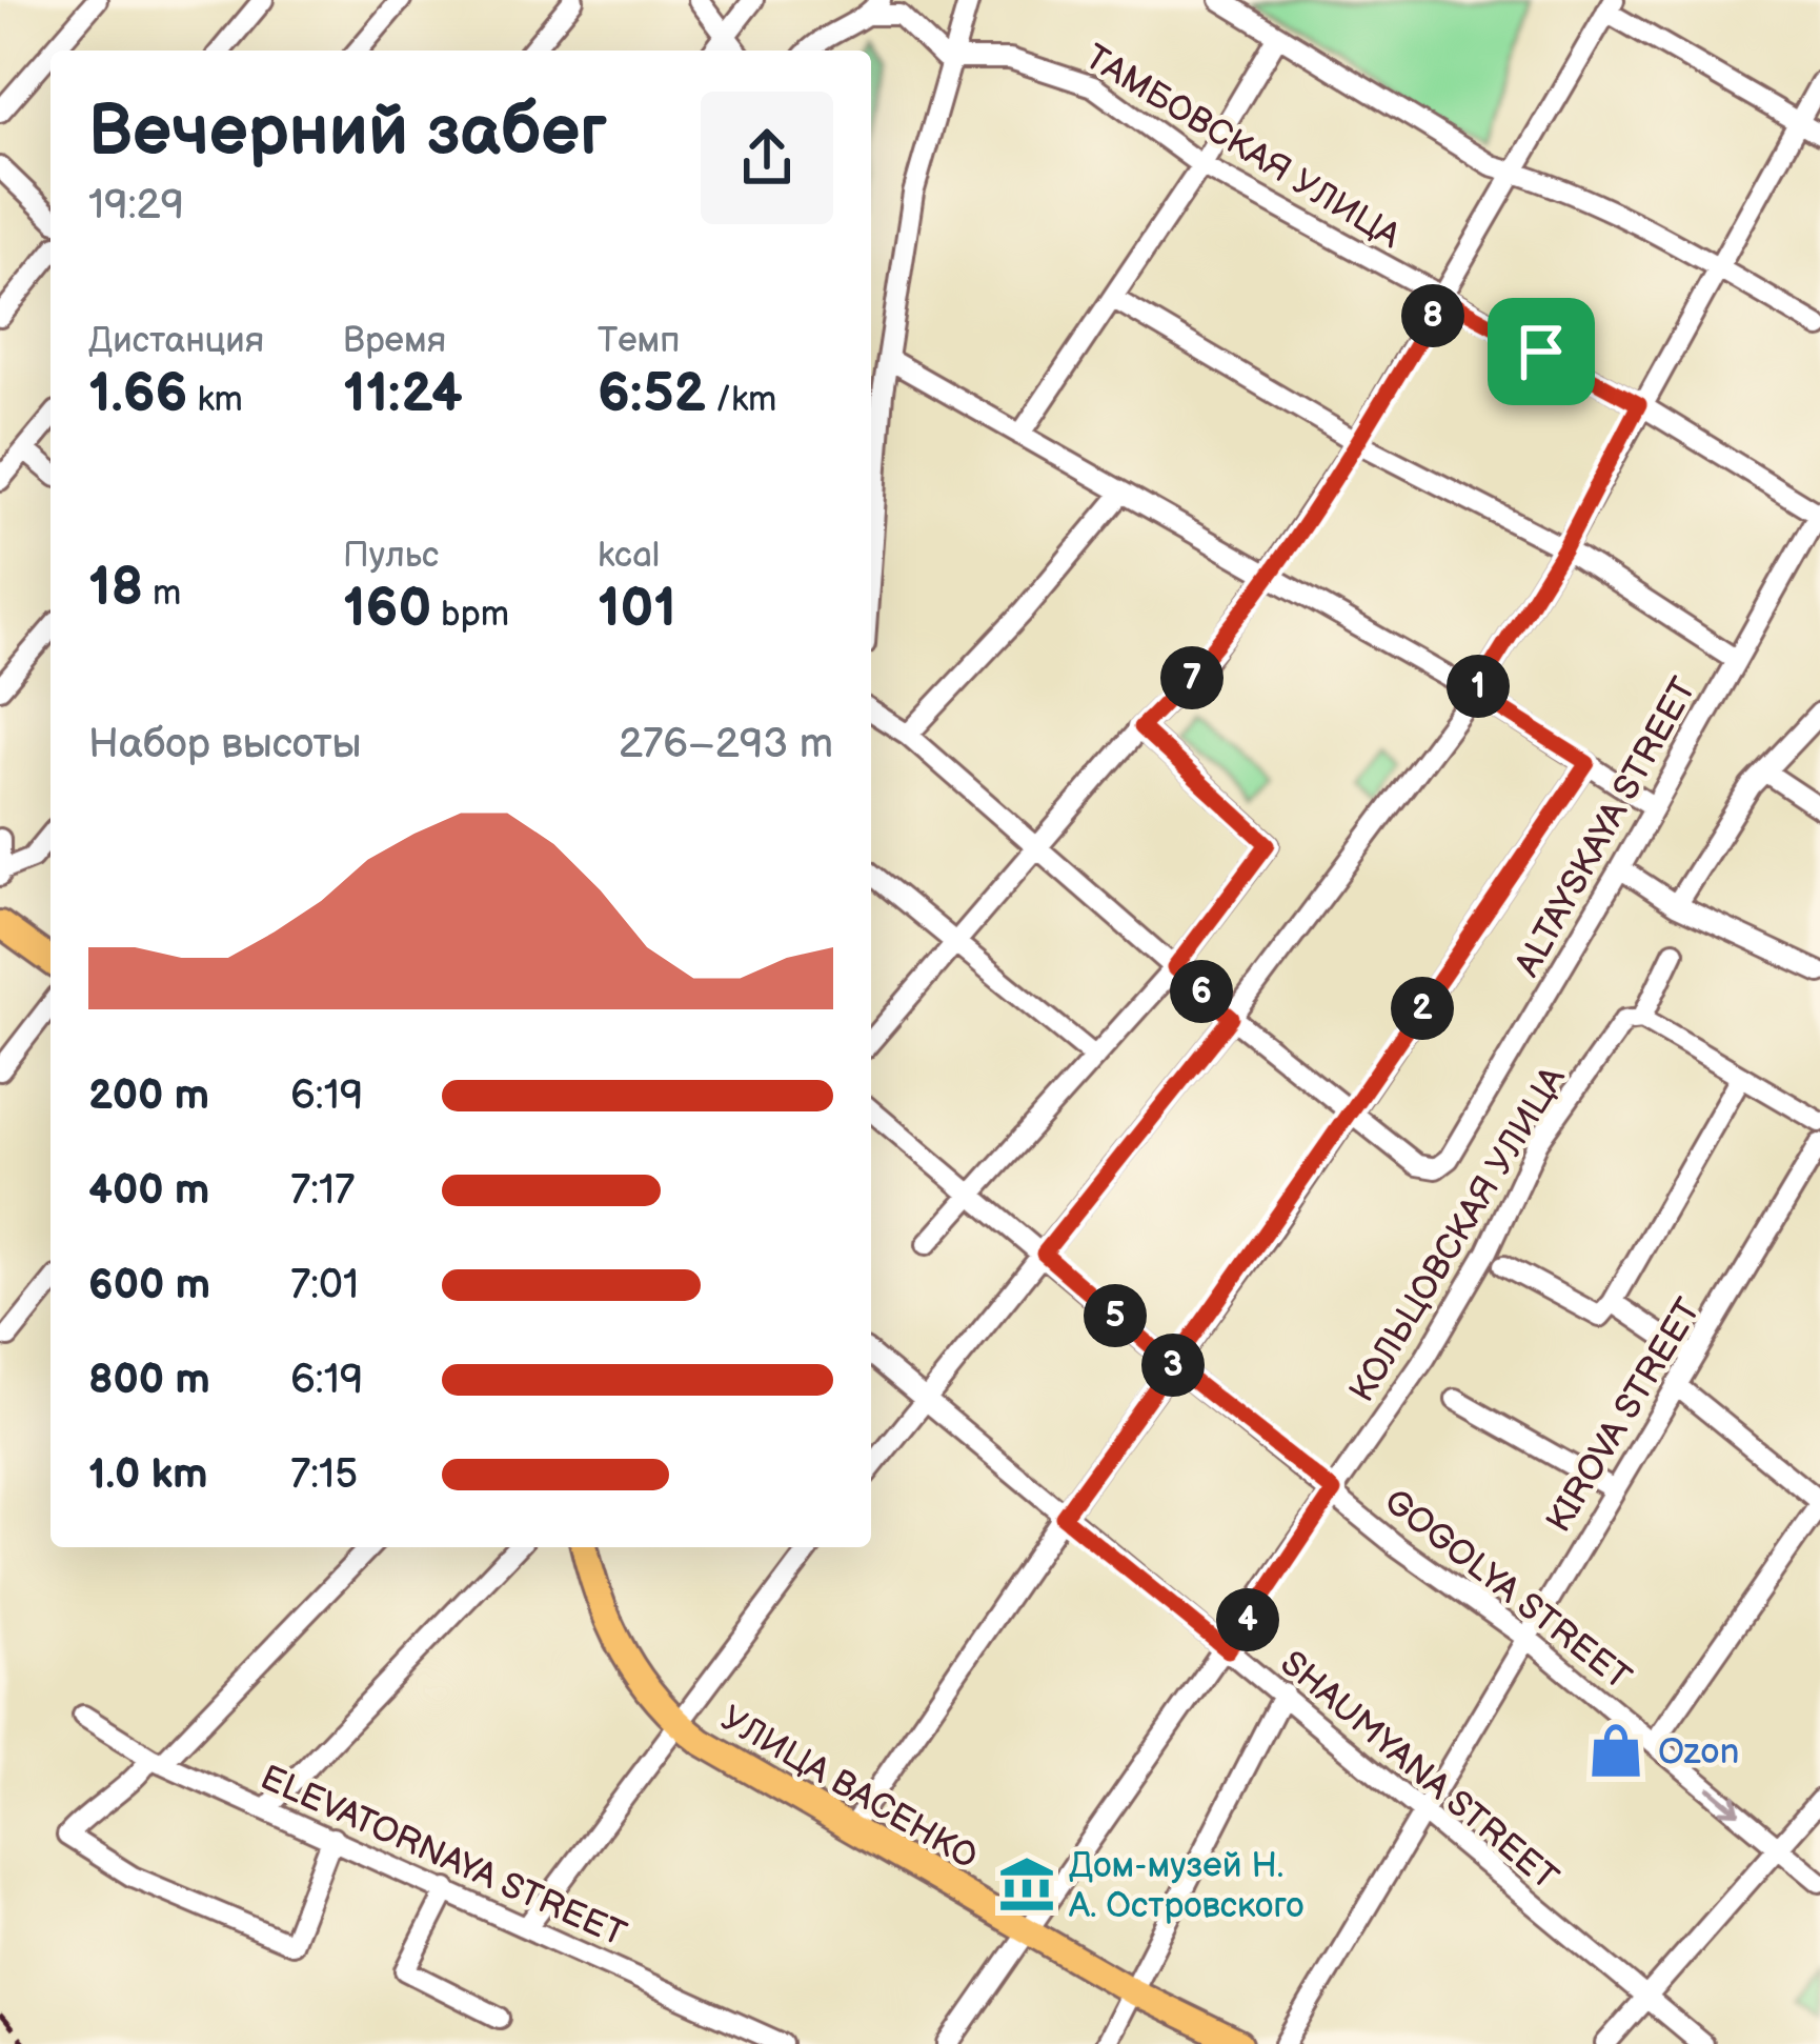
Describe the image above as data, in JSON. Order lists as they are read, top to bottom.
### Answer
{
  "streets": {
    "main road": ["УЛИЦА ВАСЕНКО"],
    "street": [
      "ТАМБОВСКАЯ УЛИЦА",
      "ALTAYSKAYA STREET",
      "КОЛЬЦОВСКАЯ УЛИЦА",
      "KIROVA STREET",
      "GOGOLYA STREET",
      "SHAUMYANA STREET",
      "ELEVATORNAYA STREET"
    ]
  },
  "crossings": [
    ["ТАМБОВСКАЯ УЛИЦА", "ALTAYSKAYA STREET"],
    ["КОЛЬЦОВСКАЯ УЛИЦА", "GOGOLYA STREET"],
    ["КОЛЬЦОВСКАЯ УЛИЦА", "SHAUMYANA STREET"],
    ["КОЛЬЦОВСКАЯ УЛИЦА", "УЛИЦА ВАСЕНКО"],
    ["KIROVA STREET", "GOGOLYA STREET"],
    ["KIROVA STREET", "SHAUMYANA STREET"]
  ],
  "places": {
    "shop": ["Ozon"],
    "museum": ["Дом-музей Н. А. Островского"]
  },
  "page": {
    "heading": ["Вечерний забег", "19:29"],
    "stats": [
      ["Дистанция", "1.66 km"],
      ["Время", "11:24"],
      ["Темп", "6:52 /km"],
      ["18 m"],
      ["Пульс", "160 bpm"],
      ["kcal", "101"]
    ],
    "pins": [
      "8",
      "7",
      "1",
      "6",
      "2",
      "5",
      "3",
      "4"
    ],
    "chart": ["Набор высоты", "276–293 m"],
    "list": [
      {
        "name": "200 m",
        "note": "6:19"
      },
      {
        "name": "400 m",
        "note": "7:17"
      },
      {
        "name": "600 m",
        "note": "7:01"
      },
      {
        "name": "800 m",
        "note": "6:19"
      },
      {
        "name": "1.0 km",
        "note": "7:15"
      }
    ]
  }
}
